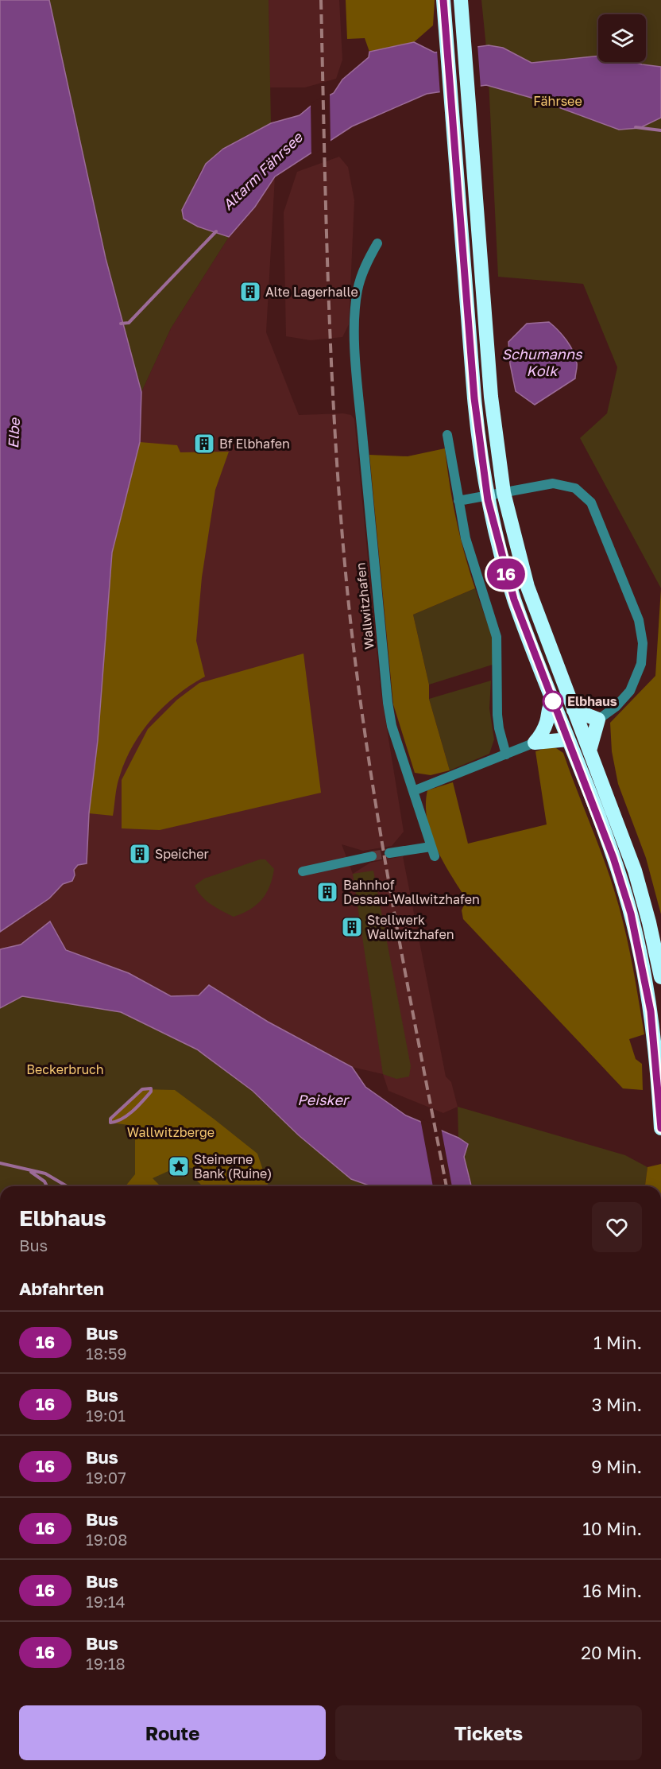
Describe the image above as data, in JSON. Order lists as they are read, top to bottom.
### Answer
{
  "streets": {
    "street": ["Wallwitzhafen"]
  },
  "water": [
    "Altarm Fährsee",
    "Schumanns Kolk",
    "Elbe",
    "Peisker"
  ],
  "parks": ["Fährsee", "Beckerbruch", "Wallwitzberge"],
  "places": {
    "building": [
      "Alte Lagerhalle",
      "Bf Elbhafen",
      "Speicher",
      "Bahnhof Dessau-Wallwitzhafen",
      "Stellwerk Wallwitzhafen"
    ],
    "other": ["Elbhaus"],
    "place": ["Steinerne Bank (Ruine)"]
  },
  "lines": ["bus line 16"],
  "page": {
    "on_map": "16",
    "heading": [
      ["Elbhaus", "Bus"],
      "Abfahrten"
    ],
    "list": [
      {
        "mark": "16",
        "name": "Bus",
        "note": "18:59",
        "value": "1 Min."
      },
      {
        "mark": "16",
        "name": "Bus",
        "note": "19:01",
        "value": "3 Min."
      },
      {
        "mark": "16",
        "name": "Bus",
        "note": "19:07",
        "value": "9 Min."
      },
      {
        "mark": "16",
        "name": "Bus",
        "note": "19:08",
        "value": "10 Min."
      },
      {
        "mark": "16",
        "name": "Bus",
        "note": "19:14",
        "value": "16 Min."
      },
      {
        "mark": "16",
        "name": "Bus",
        "note": "19:18",
        "value": "20 Min."
      }
    ],
    "buttons": ["Route", "Tickets"]
  }
}
